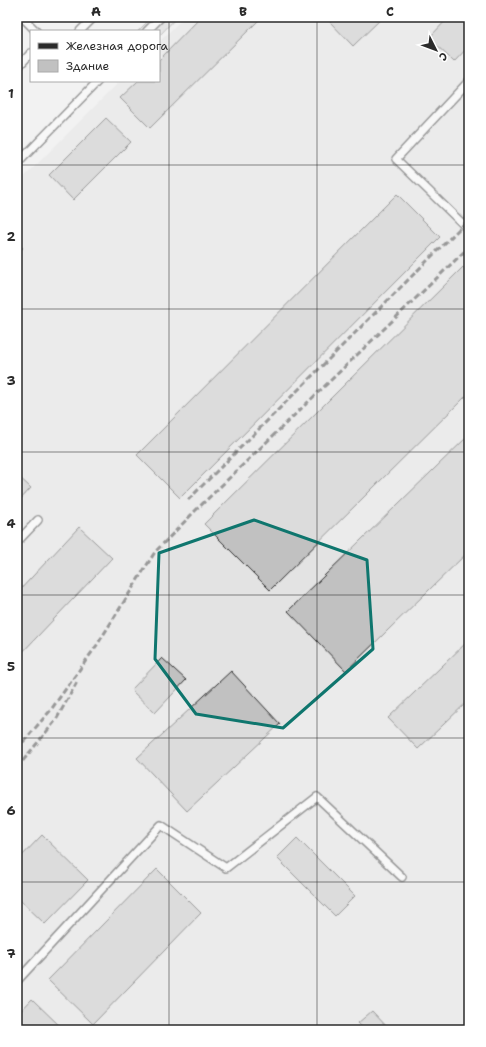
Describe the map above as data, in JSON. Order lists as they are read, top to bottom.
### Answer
{
  "legend": ["Железная дорога", "Здание"],
  "north": "bottom right",
  "grid": {
    "columns": ["A", "B", "C"],
    "rows": [
      "1",
      "2",
      "3",
      "4",
      "5",
      "6",
      "7"
    ]
  }
}
